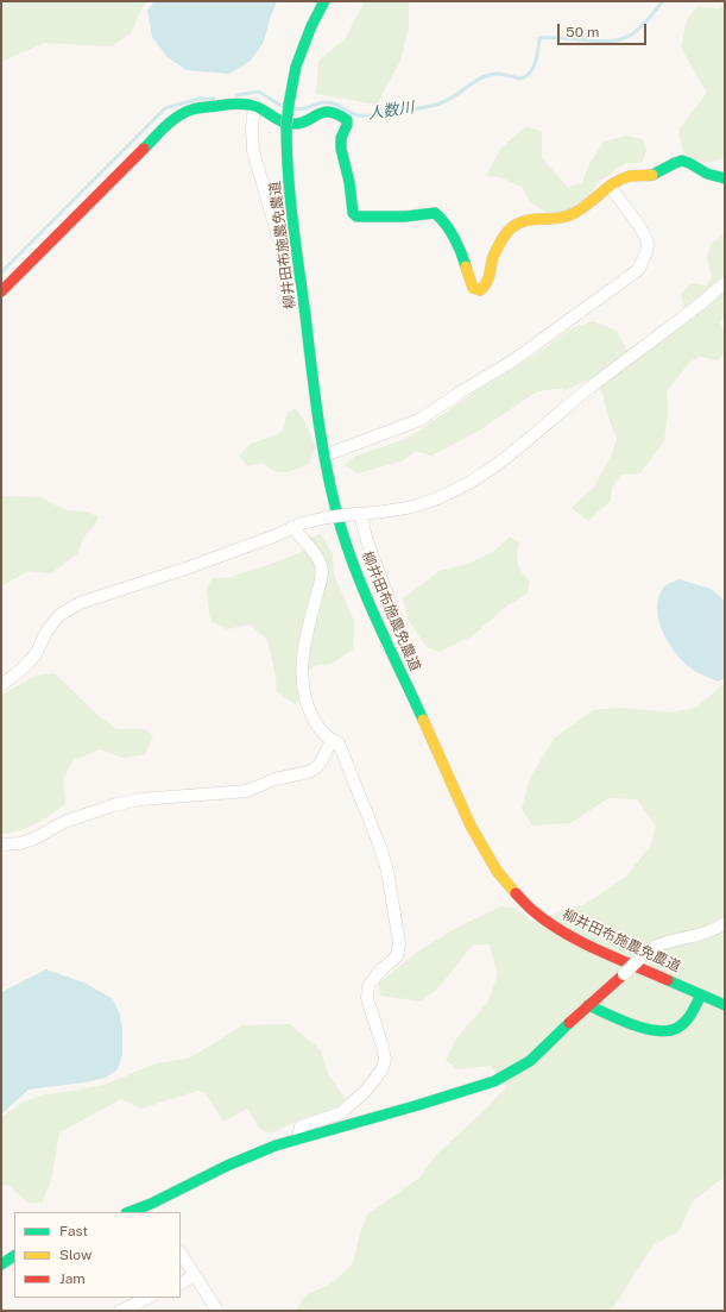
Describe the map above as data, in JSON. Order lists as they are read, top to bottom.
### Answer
{
  "streets": {
    "street": ["柳井田布施農免農道"]
  },
  "water": ["人数川"],
  "legend": ["Fast", "Slow", "Jam"],
  "scale_bar": "50 m"
}
